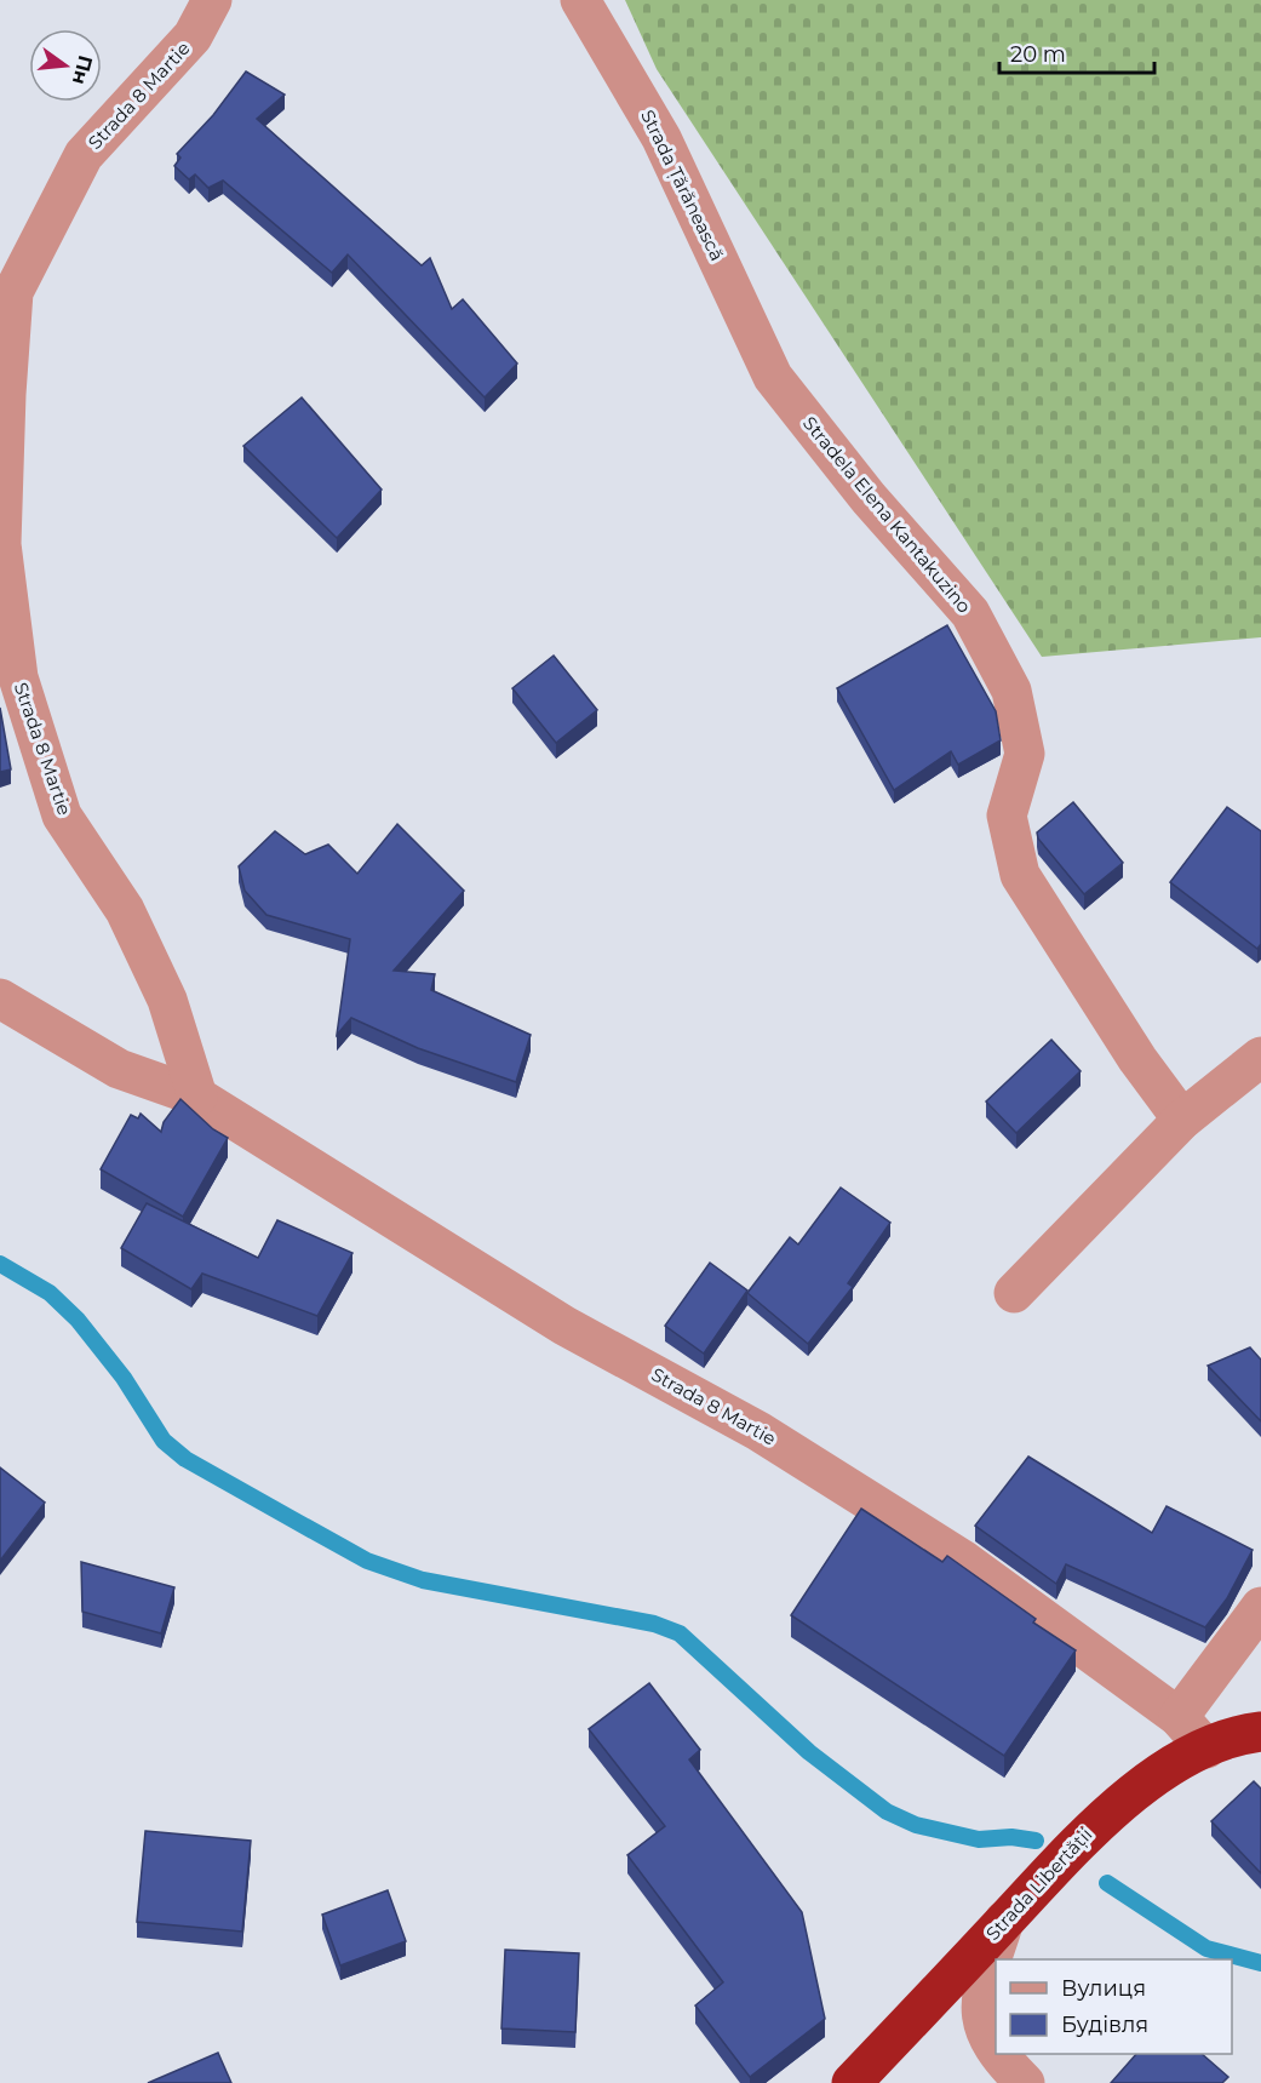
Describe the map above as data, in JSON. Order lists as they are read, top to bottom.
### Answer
{
  "streets": {
    "highway": ["Strada Libertății"],
    "street": ["Strada 8 Martie", "Strada Țărănească", "Stradela Elena Kantakuzino"]
  },
  "crossings": [
    ["Strada 8 Martie", "Strada Libertății"],
    ["Strada Țărănească", "Stradela Elena Kantakuzino"]
  ],
  "legend": ["Вулиця", "Будівля"],
  "scale_bar": "20 m",
  "north": "right"
}
